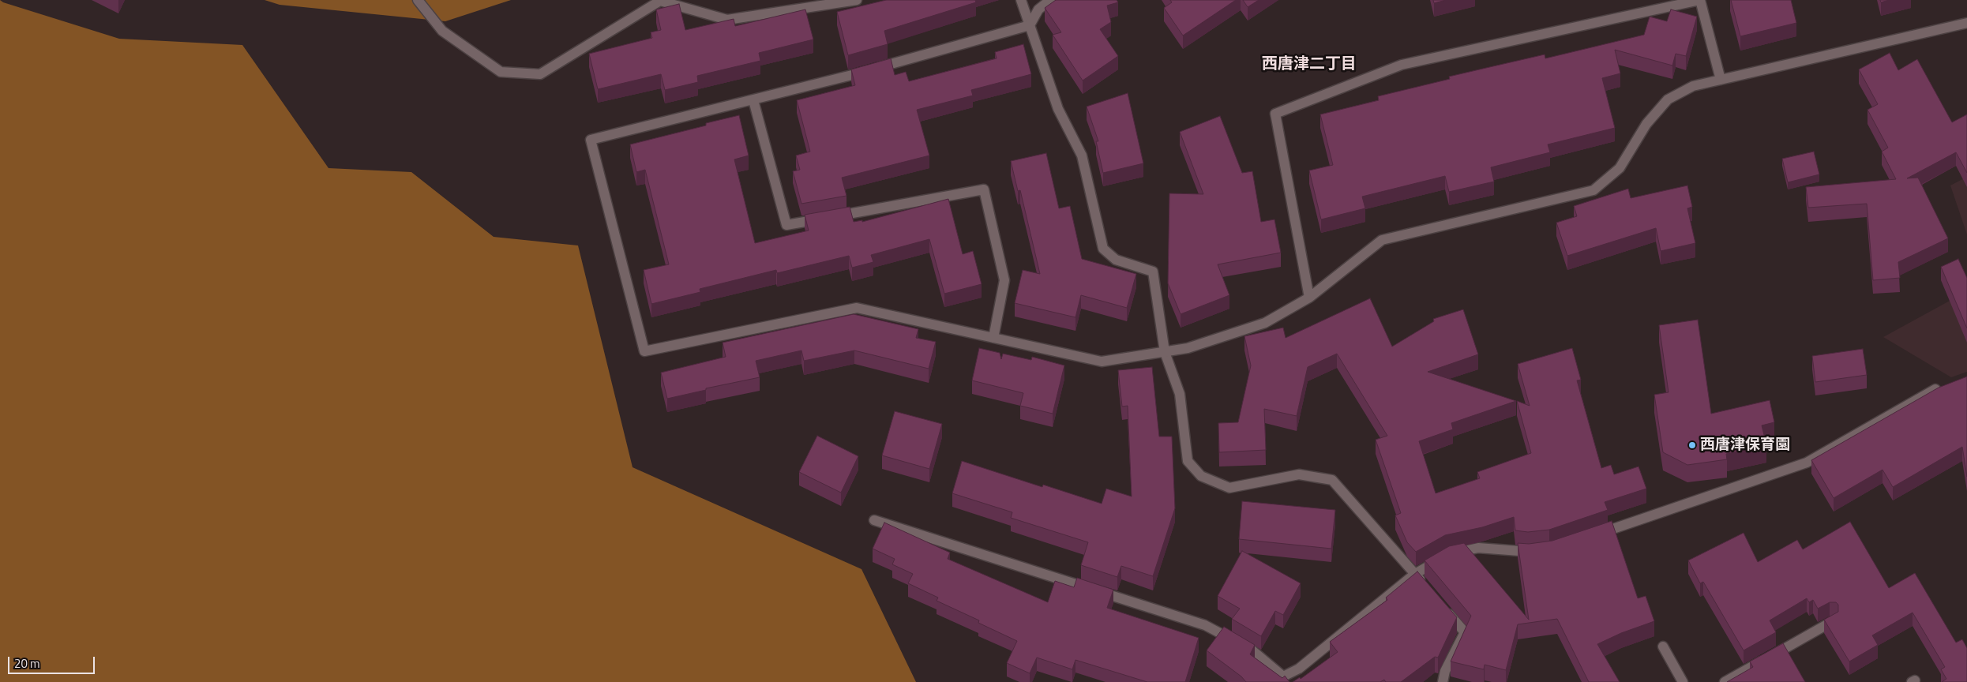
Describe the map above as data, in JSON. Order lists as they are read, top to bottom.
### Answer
{
  "districts": ["西唐津二丁目"],
  "places": ["西唐津保育園"],
  "scale_bar": "20 m"
}
